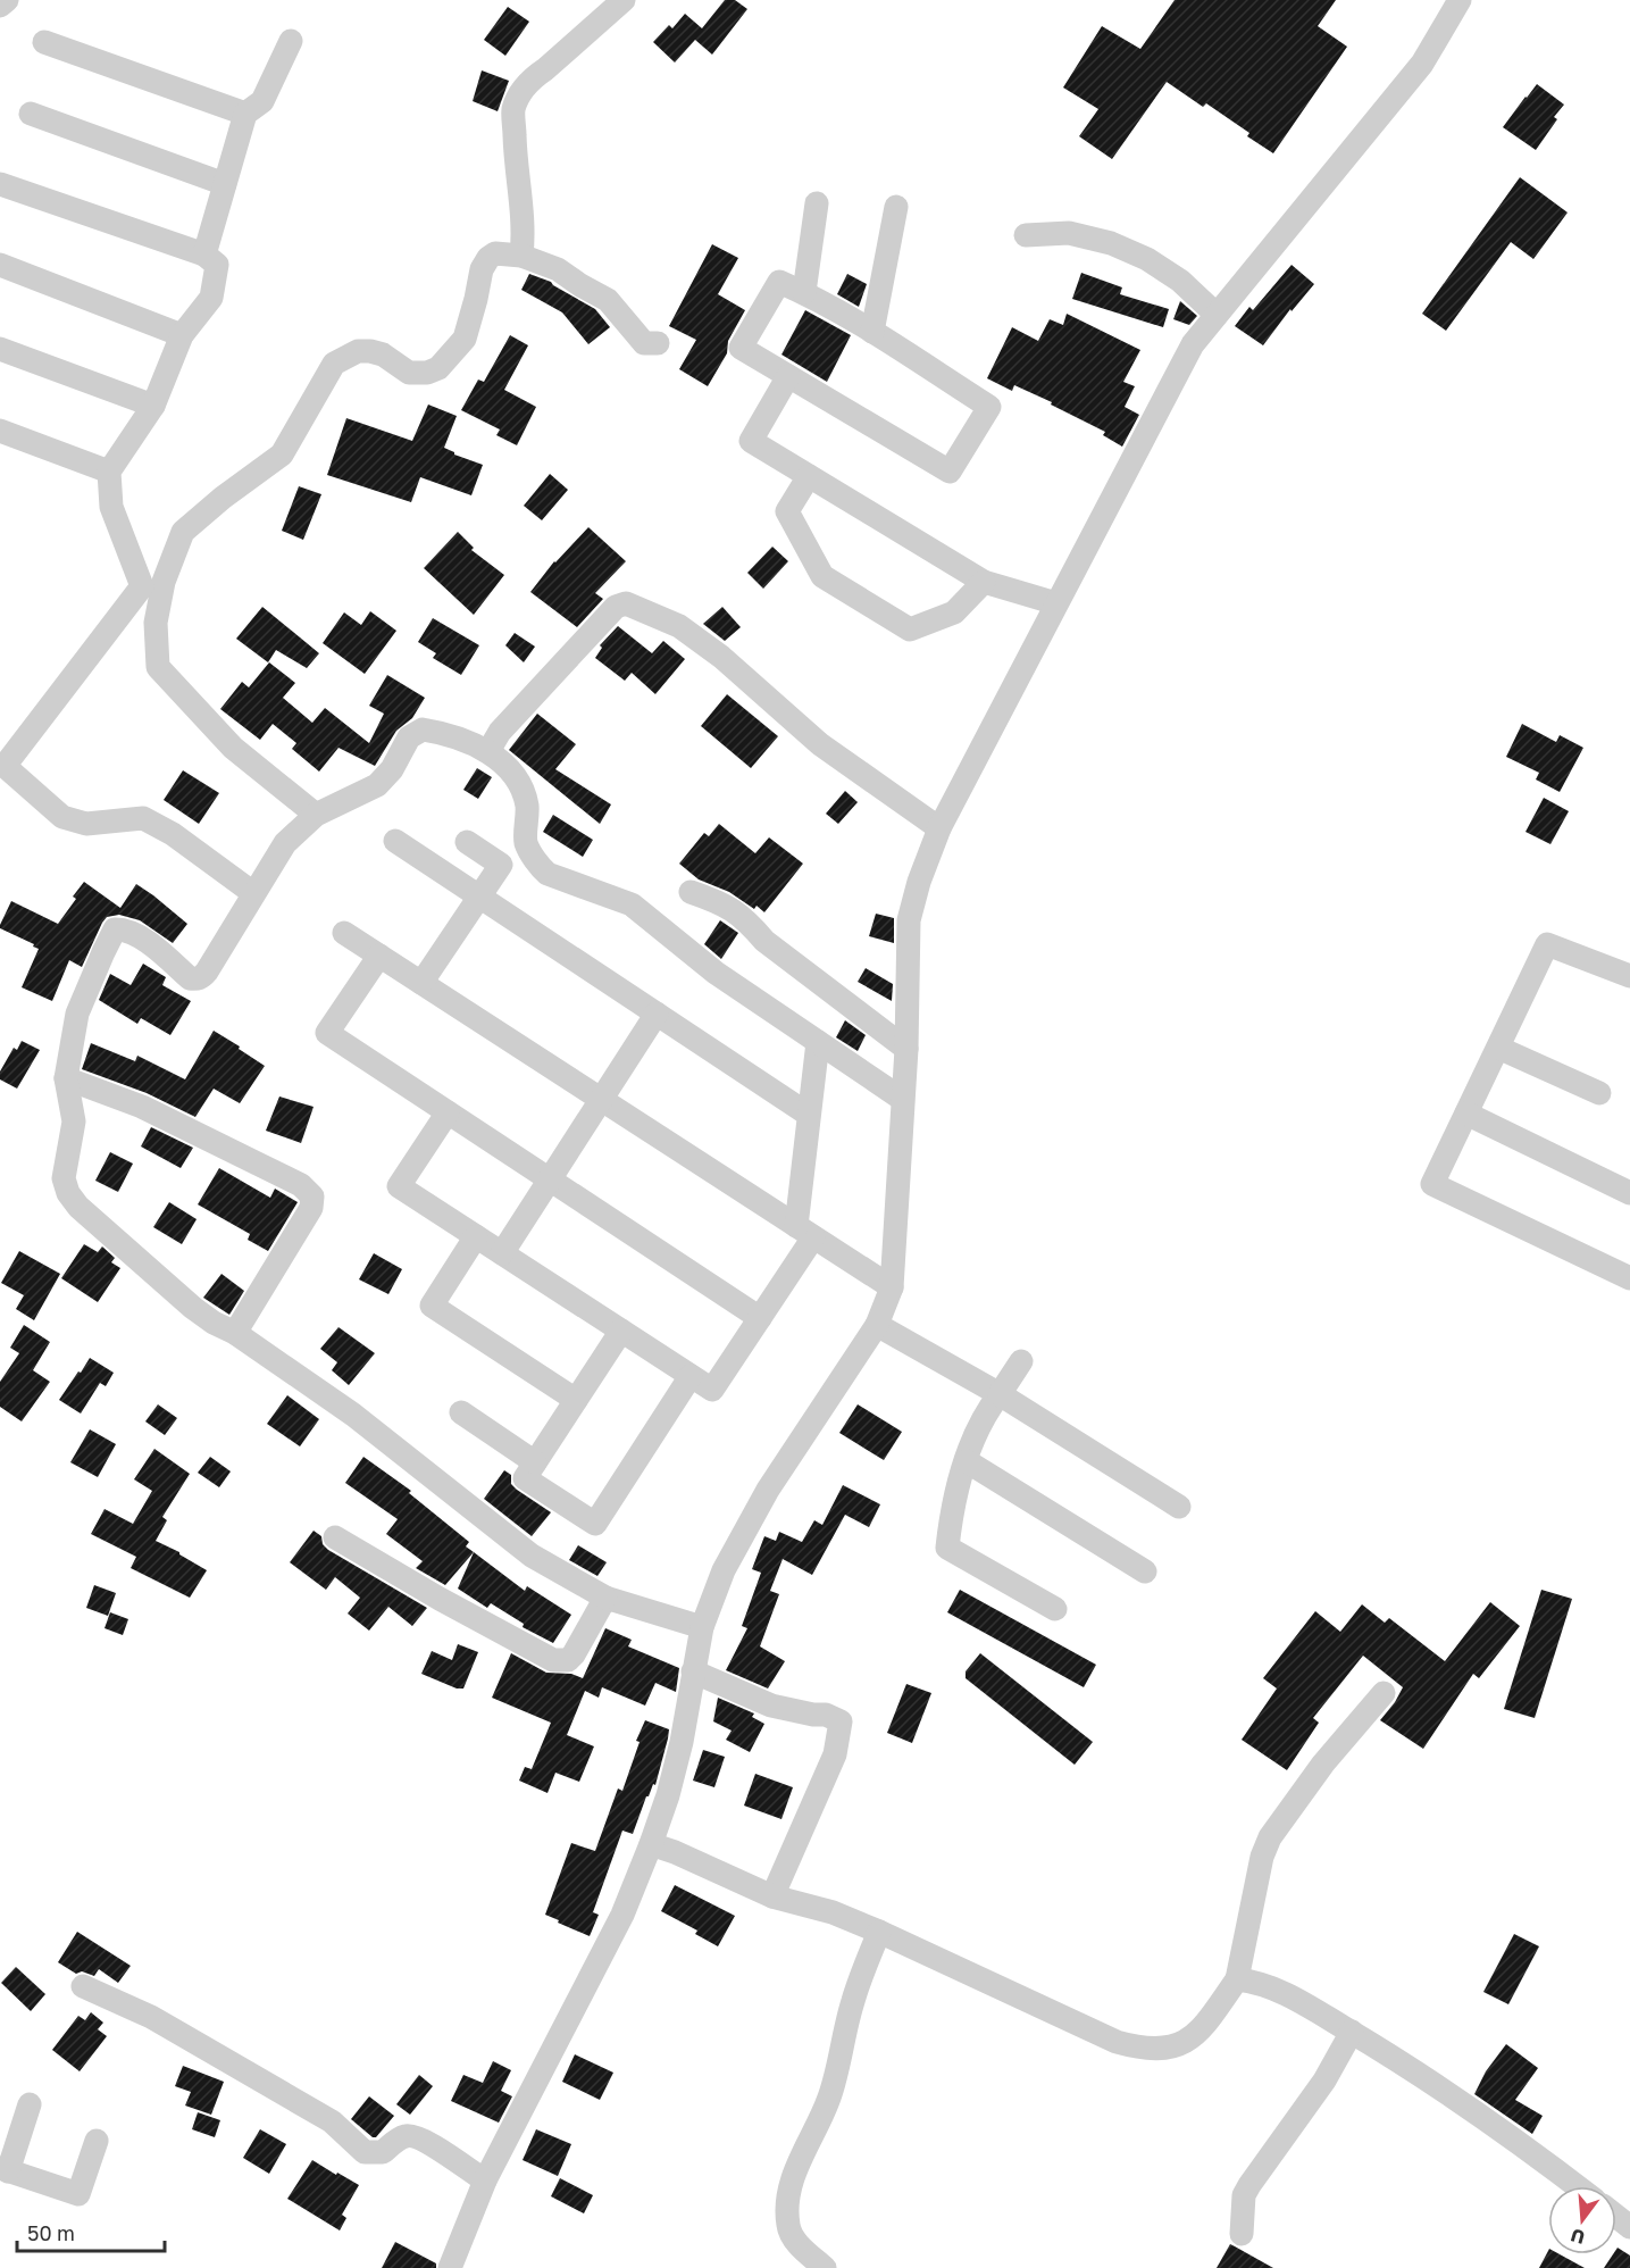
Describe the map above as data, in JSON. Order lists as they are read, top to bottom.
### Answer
{
  "scale_bar": "50 m",
  "north": "bottom"
}
